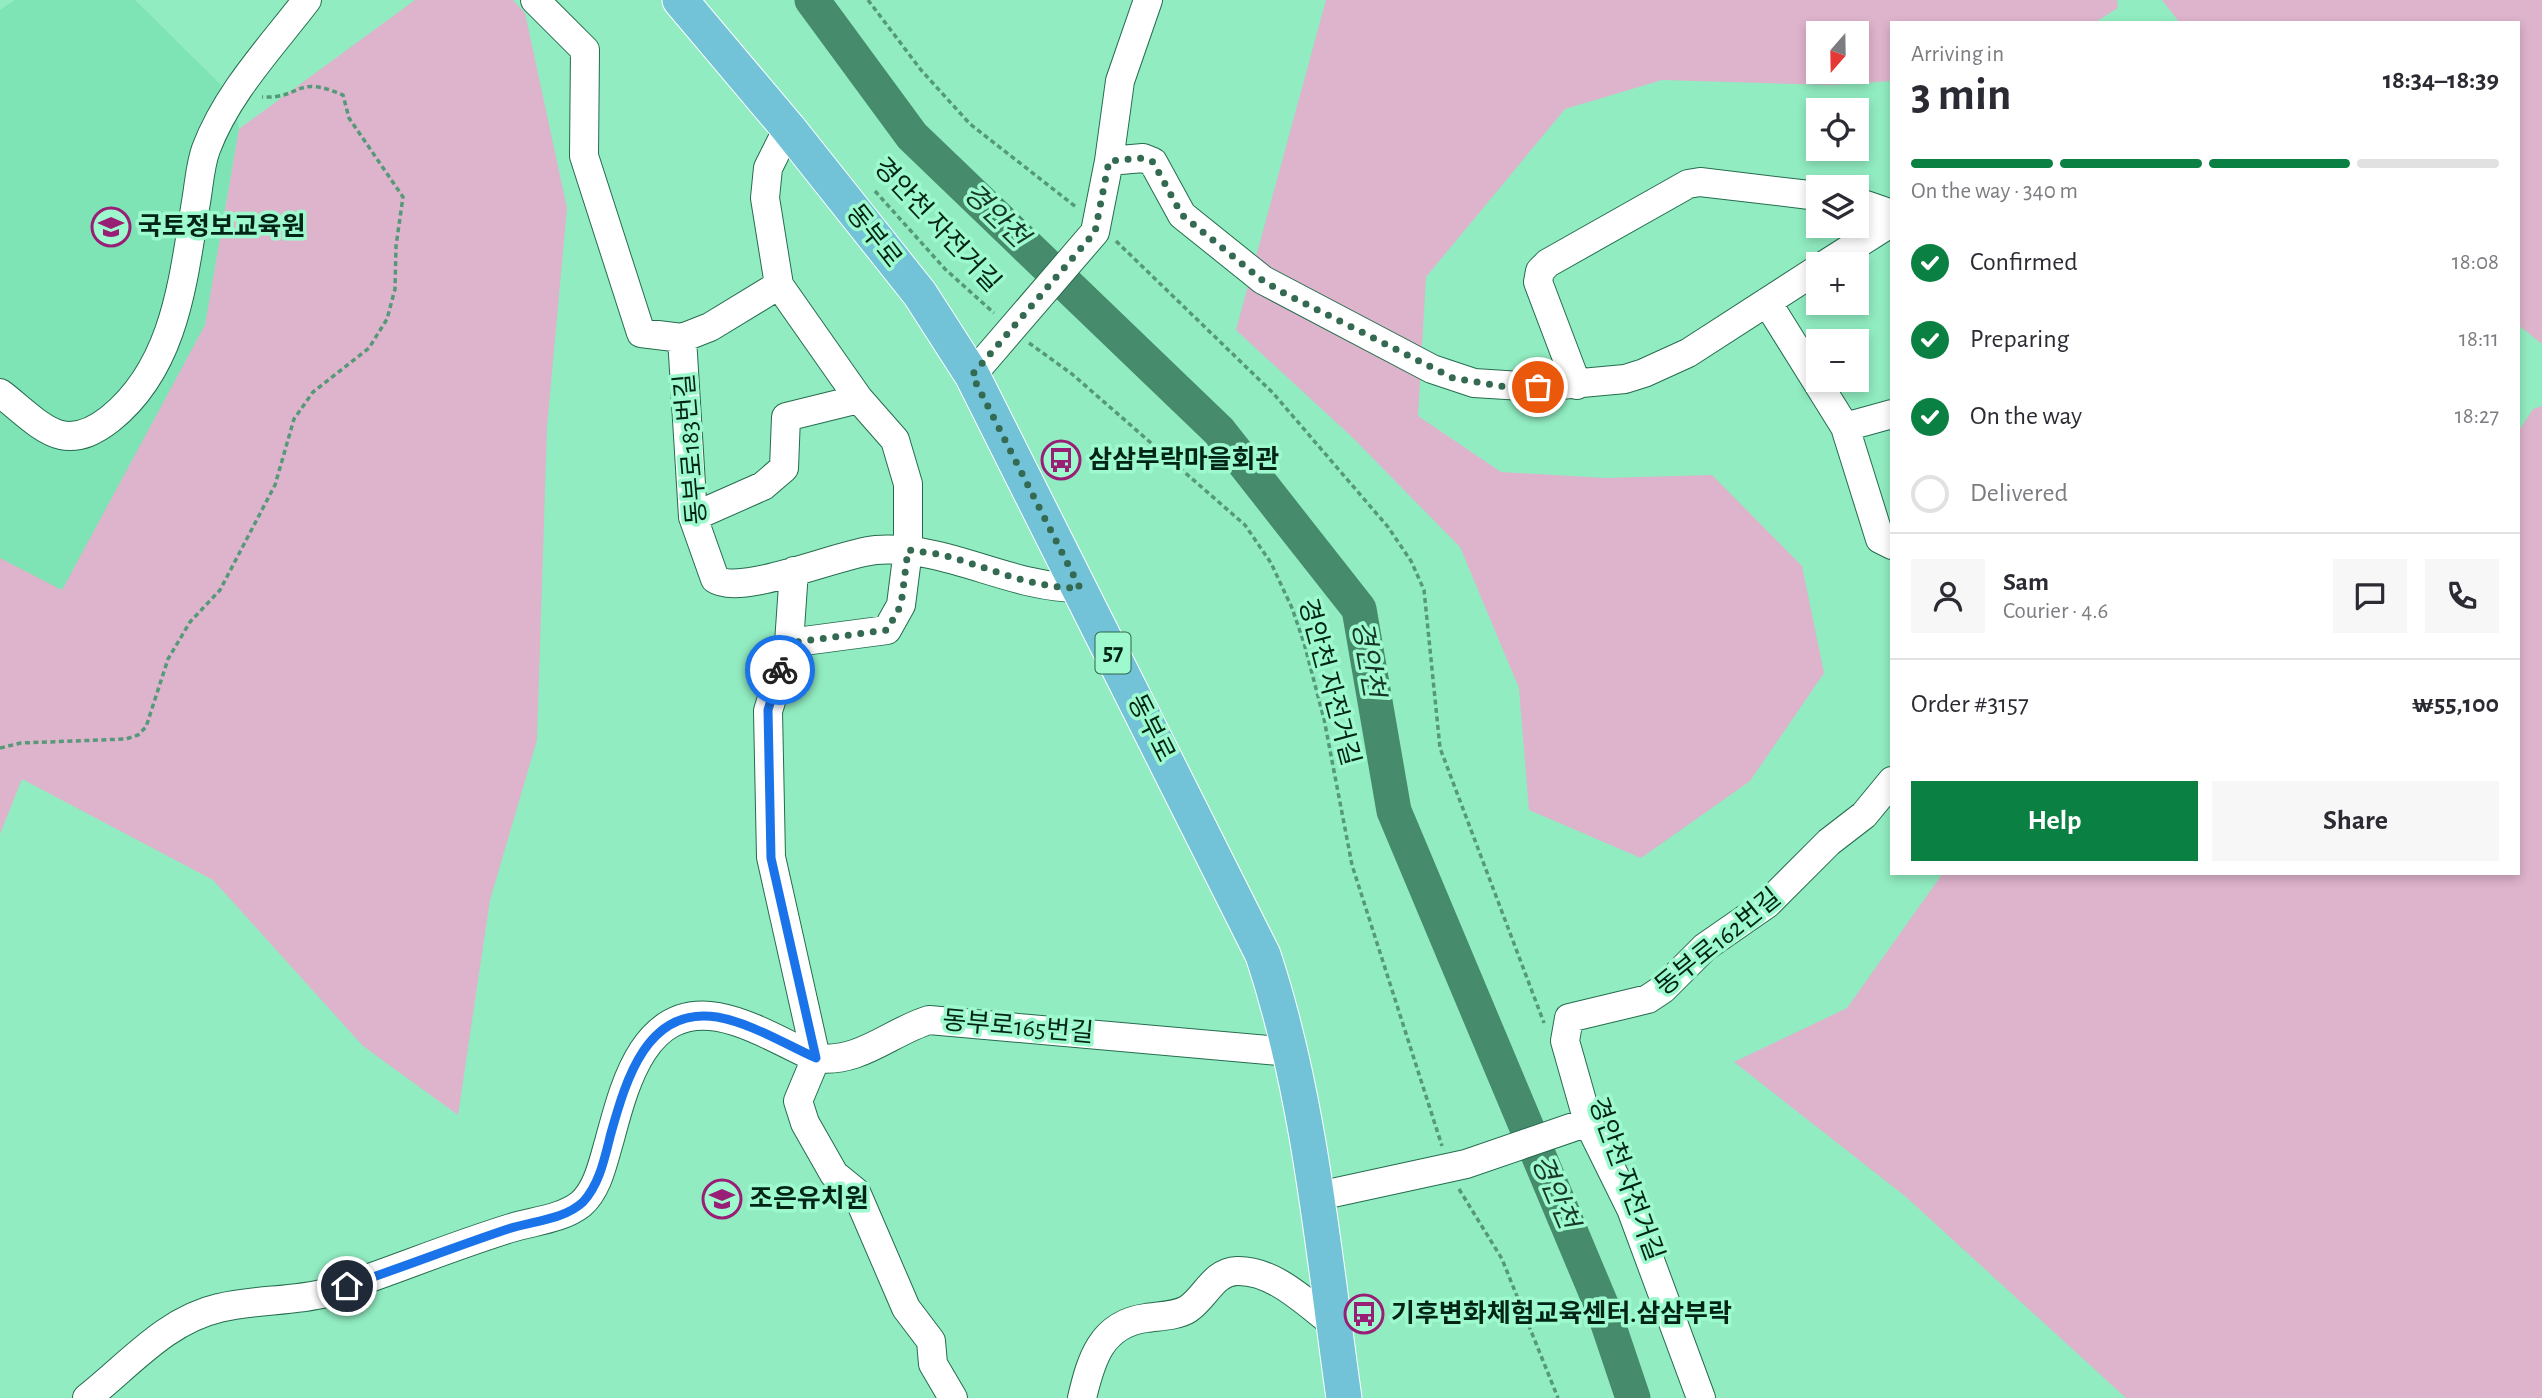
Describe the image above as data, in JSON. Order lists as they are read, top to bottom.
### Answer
{
  "streets": {
    "main road": ["동부로", "57"],
    "street": ["동부로183번길", "동부로162번길", "동부로165번길"],
    "path": ["경안천 자전거길"]
  },
  "crossings": [
    ["동부로", "동부로183번길"],
    ["동부로", "동부로165번길"]
  ],
  "water": ["경안천"],
  "places": {
    "school or university": ["국토정보교육원", "조은유치원"],
    "bus stop": ["삼삼부락마을회관", "기후변화체험교육센터.삼삼부락"]
  },
  "north": "bottom",
  "page": {
    "map_buttons": ["+", "−"],
    "heading": ["3 min", "Arriving in", "18:34–18:39"],
    "panel": [
      "Sam",
      "Courier · 4.6",
      "Order #3157",
      "₩55,100"
    ],
    "bar": "On the way · 340 m",
    "list": [
      ["Confirmed", "18:08"],
      ["Preparing", "18:11"],
      ["On the way", "18:27"],
      "Delivered"
    ],
    "buttons": ["Help", "Share"]
  }
}
